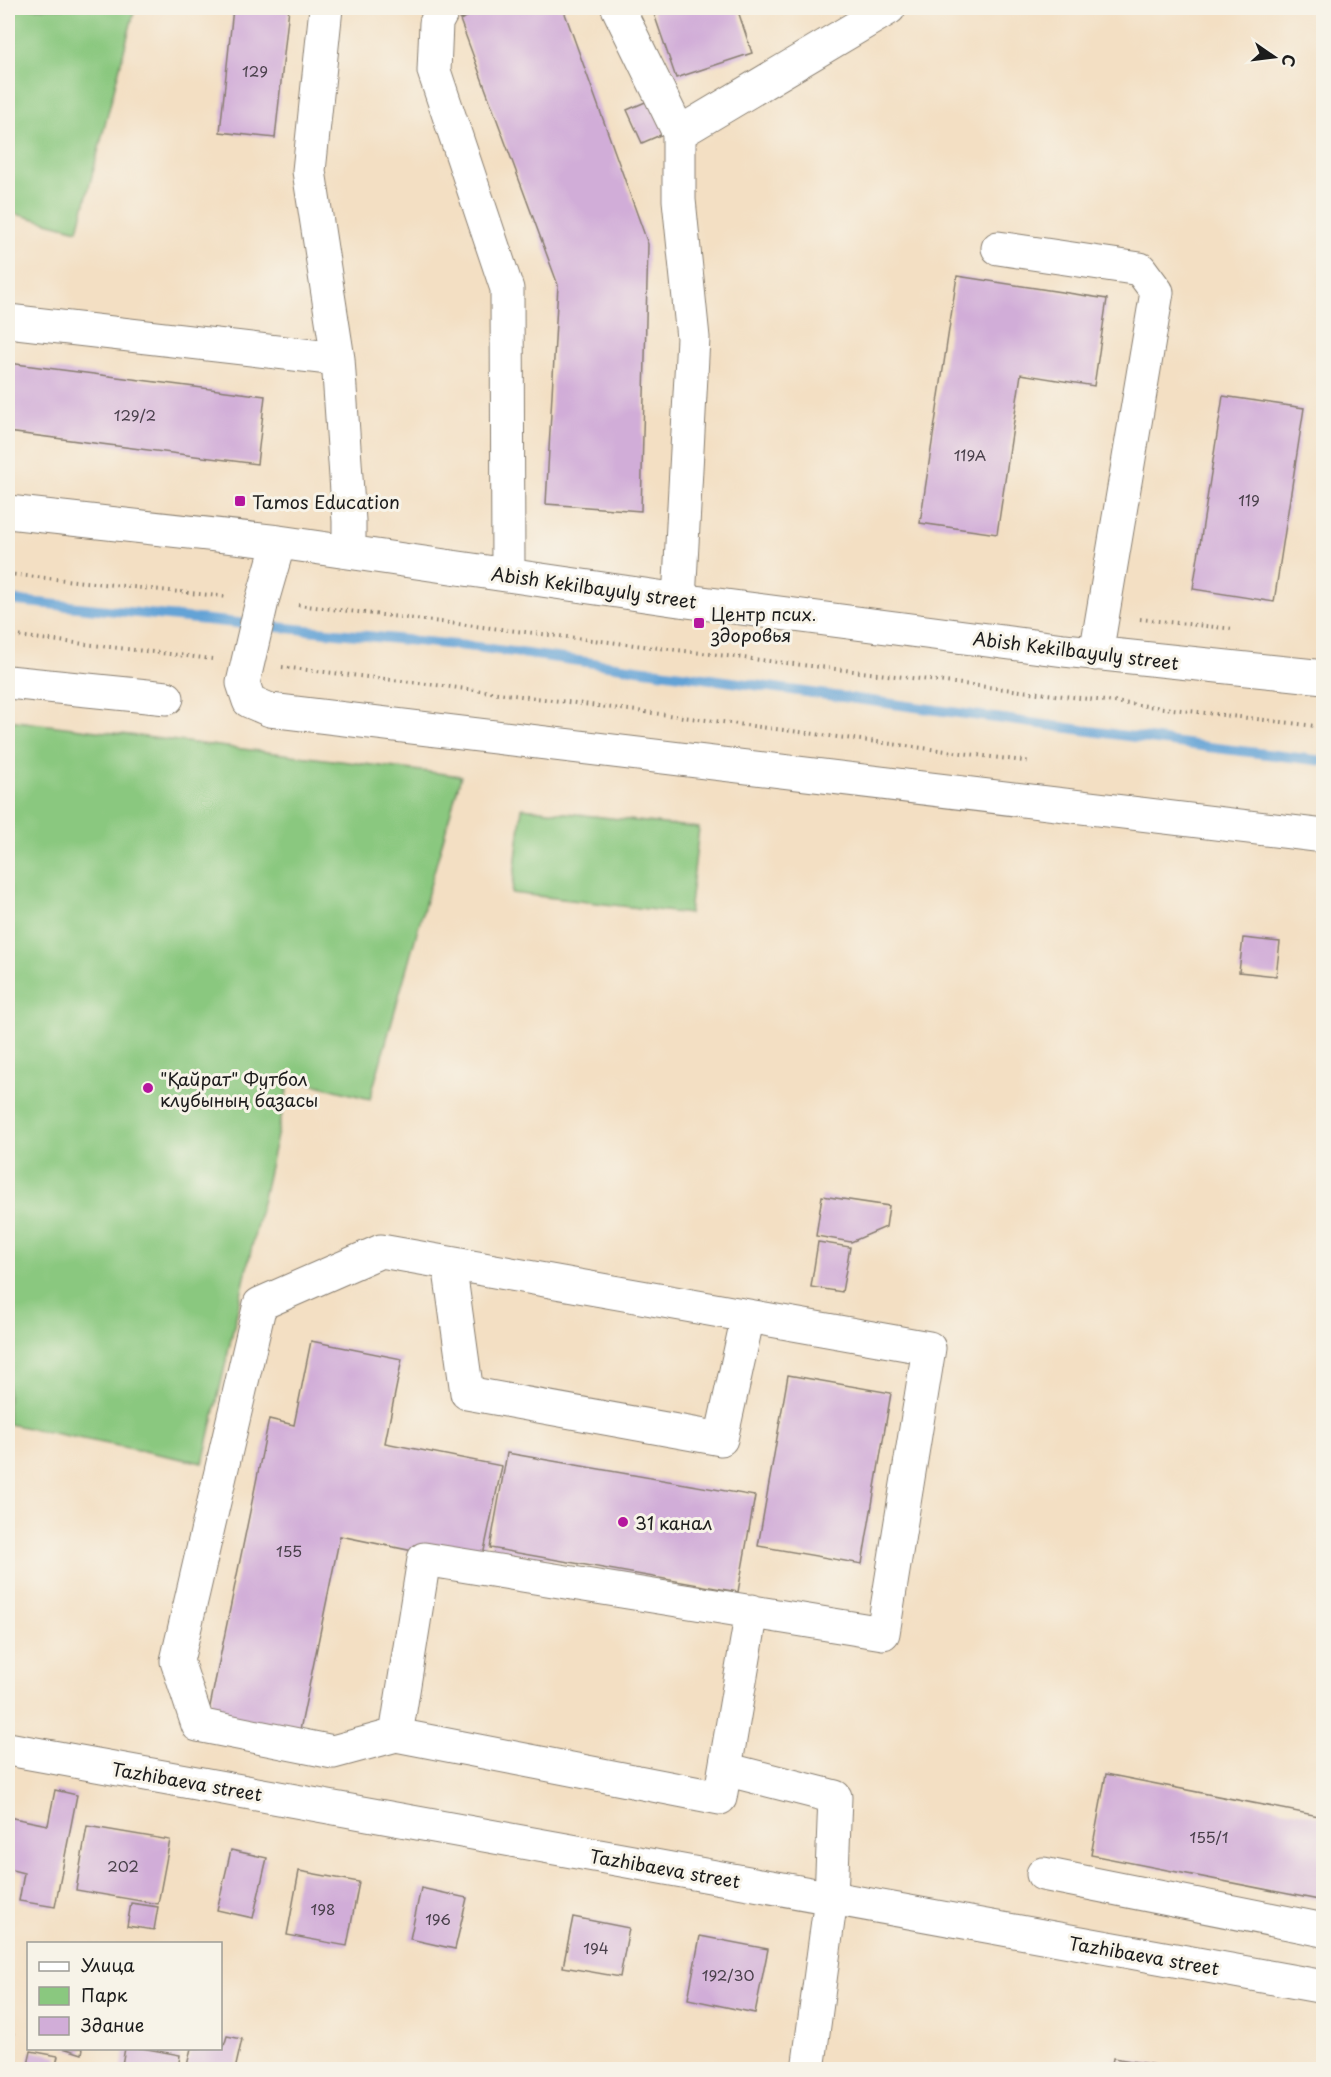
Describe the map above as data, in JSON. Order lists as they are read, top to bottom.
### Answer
{
  "streets": {
    "street": ["Abish Kekilbayuly street", "Tazhibaeva street"]
  },
  "places": {
    "transit": ["Tamos Education", "Центр псих. здоровья"],
    "other": ["\"Қайрат\" Футбол клубының базасы", "31 канал"]
  },
  "house_numbers": [
    "129",
    "129/2",
    "119А",
    "119",
    "155",
    "155/1",
    "202",
    "198",
    "196",
    "194",
    "192/30"
  ],
  "legend": ["Улица", "Парк", "Здание"],
  "north": "right"
}
